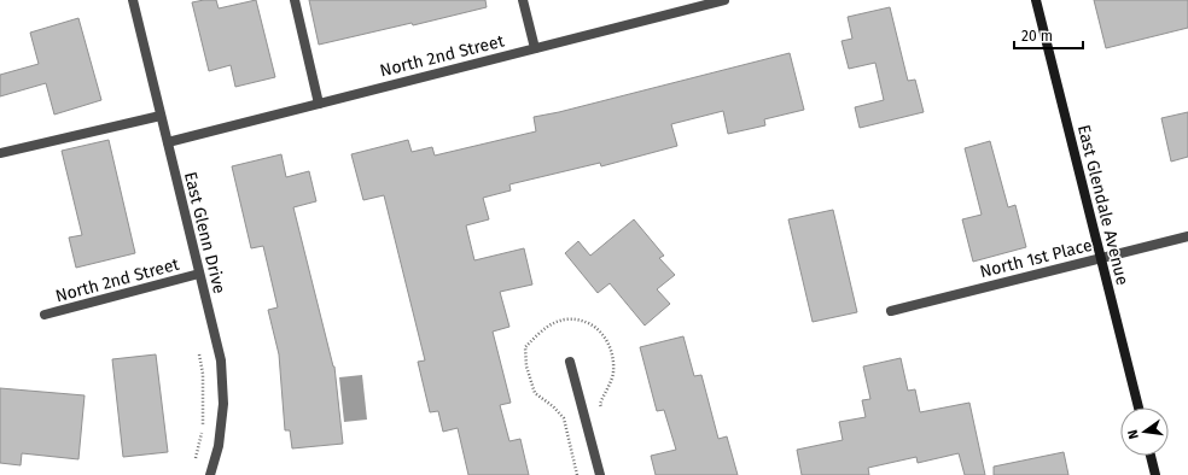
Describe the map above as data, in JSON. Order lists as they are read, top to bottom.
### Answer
{
  "streets": {
    "main road": ["East Glendale Avenue"],
    "street": ["North 2nd Street", "East Glenn Drive", "North 1st Place"]
  },
  "crossings": [
    ["North 2nd Street", "East Glenn Drive"],
    ["East Glendale Avenue", "North 1st Place"]
  ],
  "scale_bar": "20 m",
  "north": "left"
}
